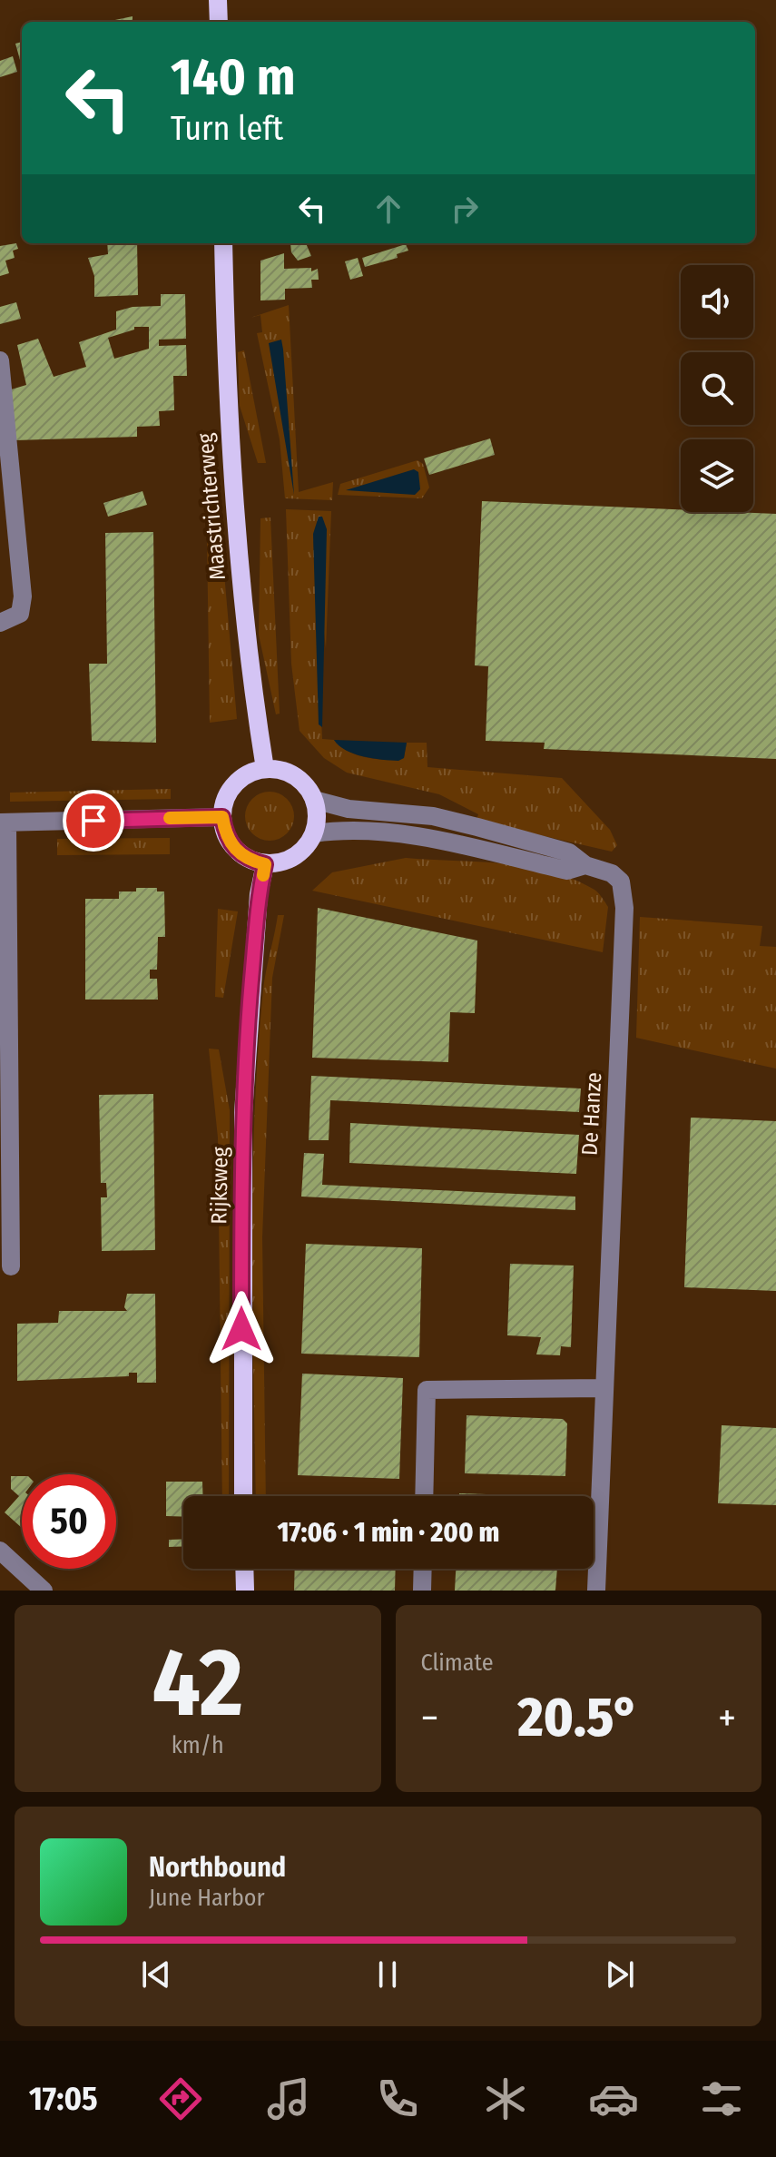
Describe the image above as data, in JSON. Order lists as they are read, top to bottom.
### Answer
{
  "streets": {
    "main road": ["Maastrichterweg", "Rijksweg"],
    "street": ["De Hanze"]
  },
  "crossings": [
    ["Maastrichterweg", "De Hanze"],
    ["Maastrichterweg", "Rijksweg"],
    ["De Hanze", "Rijksweg"]
  ],
  "page": {
    "turn": ["140 m", "Turn left"],
    "limit": "50",
    "trip": "17:06 · 1 min · 200 m",
    "tile": [
      ["42", "km/h"],
      "Climate"
    ],
    "heat": ["−", "20.5°", "+"],
    "song": ["Northbound", "June Harbor"],
    "tabs": "17:05"
  }
}
